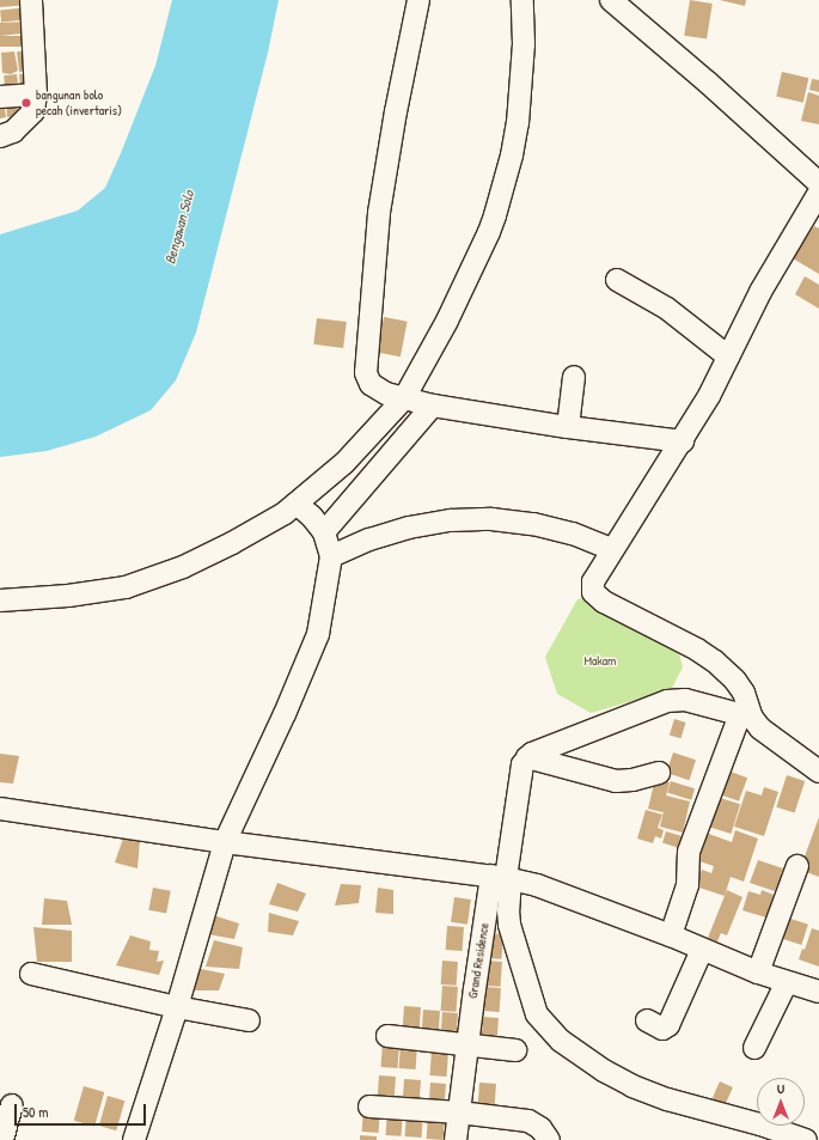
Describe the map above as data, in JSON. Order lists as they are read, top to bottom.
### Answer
{
  "streets": {
    "street": ["Grand Residence"]
  },
  "water": ["Bengawan Solo"],
  "parks": ["Makam"],
  "places": ["bangunan bolo pecah (invertaris)"],
  "scale_bar": "50 m",
  "north": "top"
}
